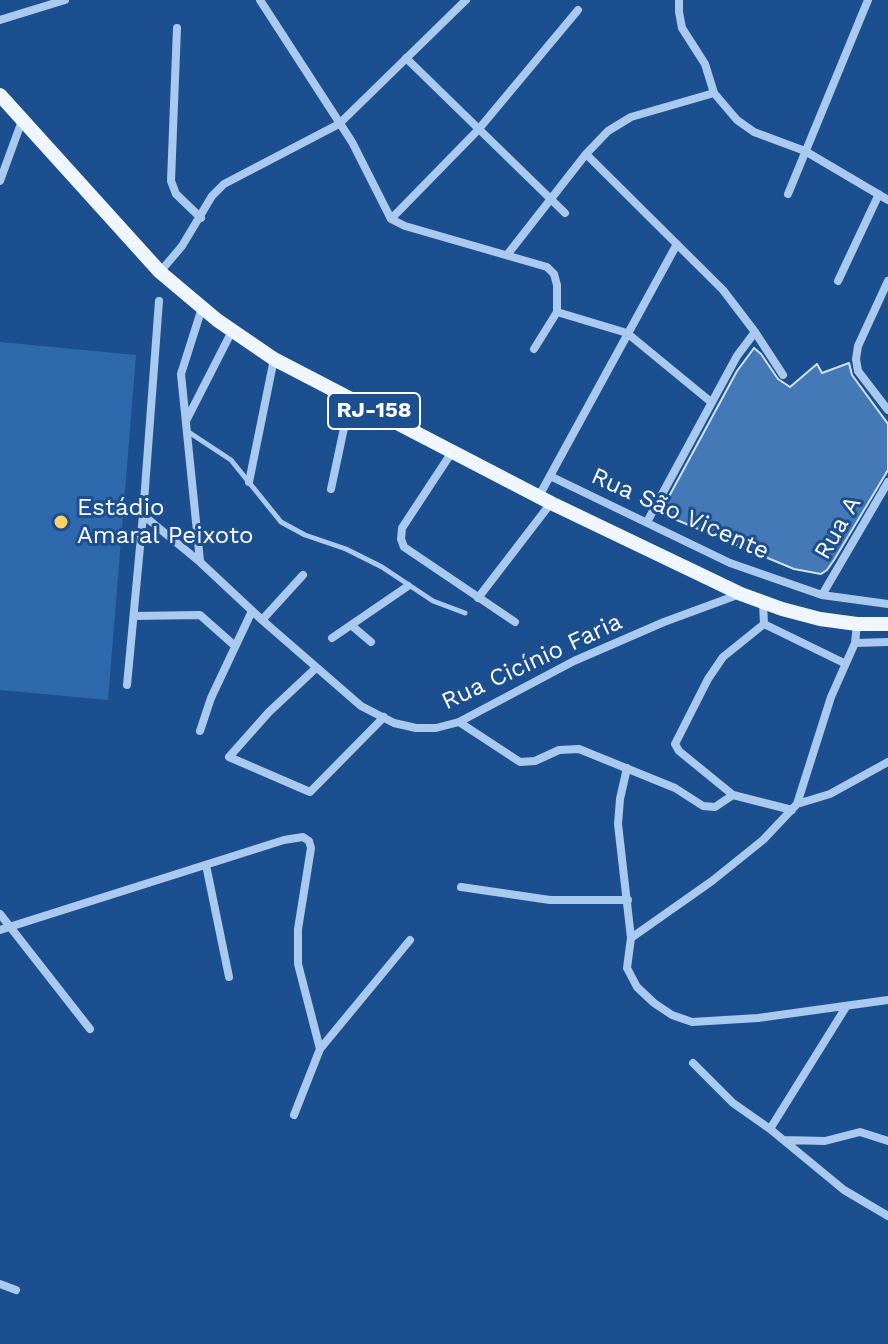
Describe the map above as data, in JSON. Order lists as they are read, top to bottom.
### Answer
{
  "streets": {
    "main road": ["RJ-158"],
    "street": ["Rua São Vicente", "Rua A", "Rua Cicínio Faria"]
  },
  "crossings": [
    ["RJ-158", "Rua Cicínio Faria"],
    ["Rua São Vicente", "Rua A"]
  ],
  "places": ["Estádio Amaral Peixoto"]
}
